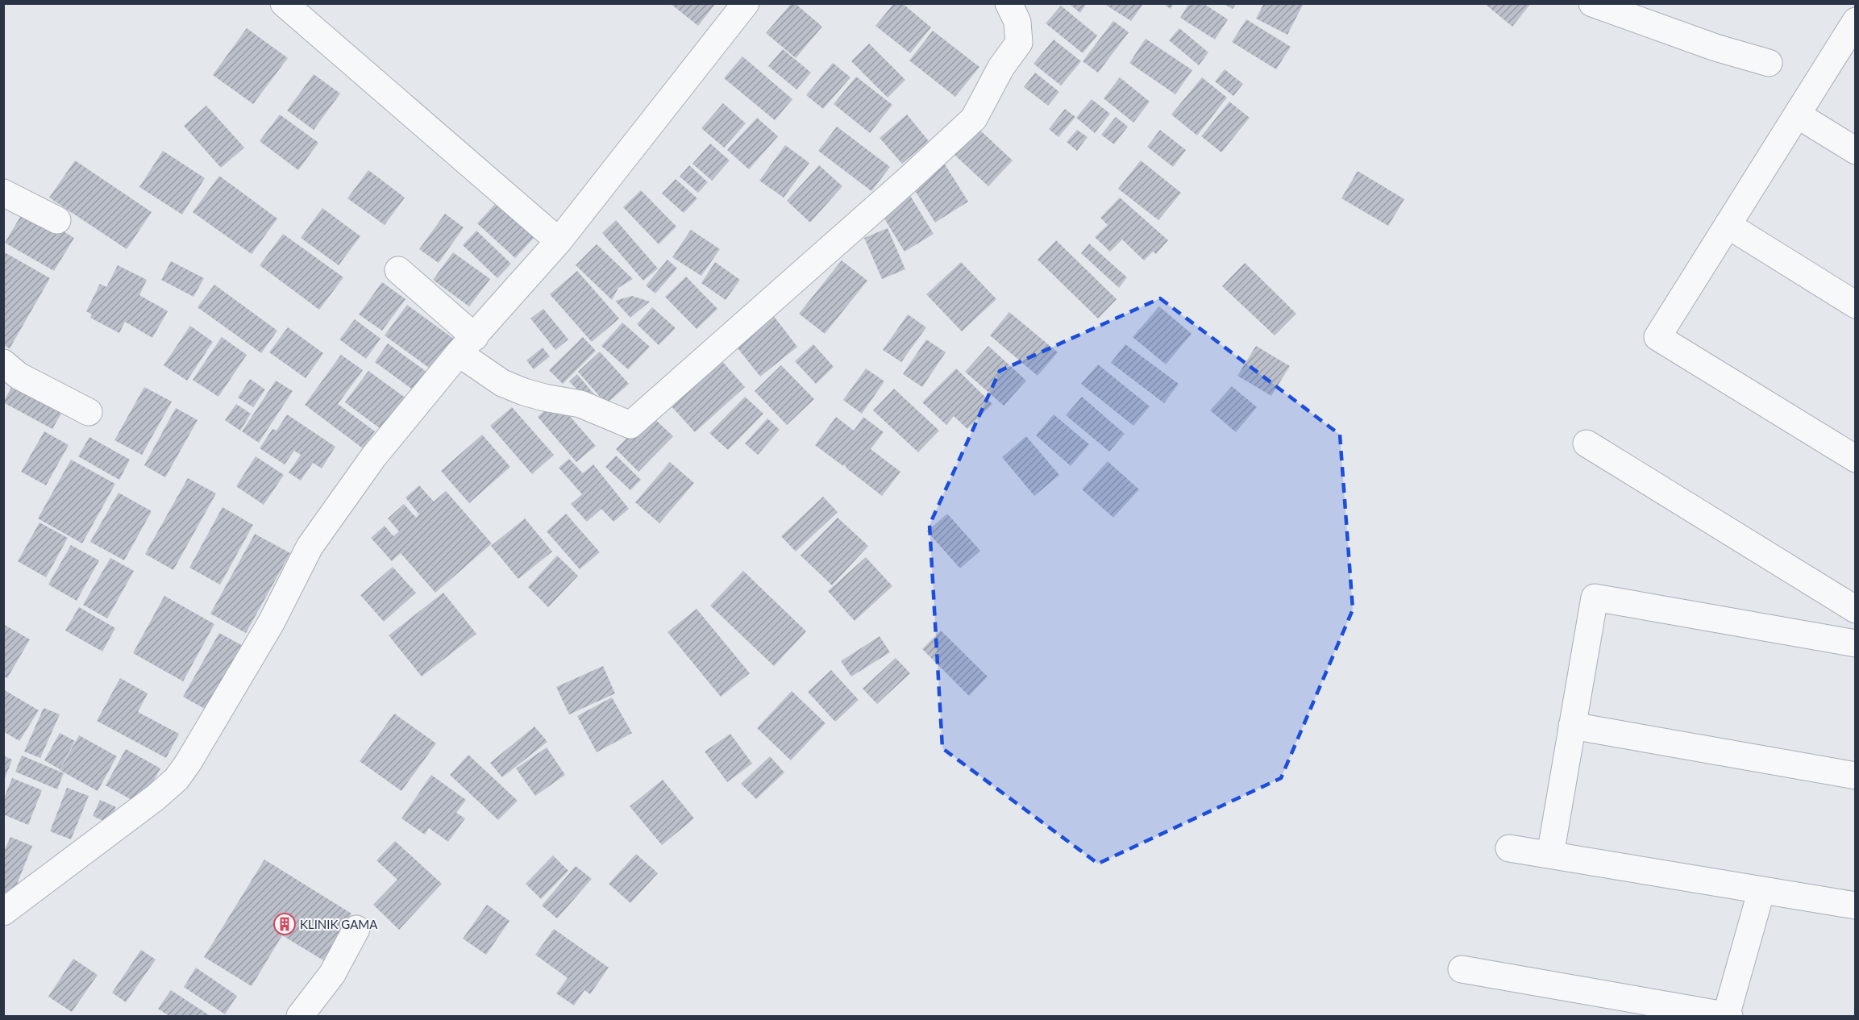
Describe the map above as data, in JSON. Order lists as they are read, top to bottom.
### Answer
{
  "places": {
    "building": ["KLINIK GAMA"]
  }
}
